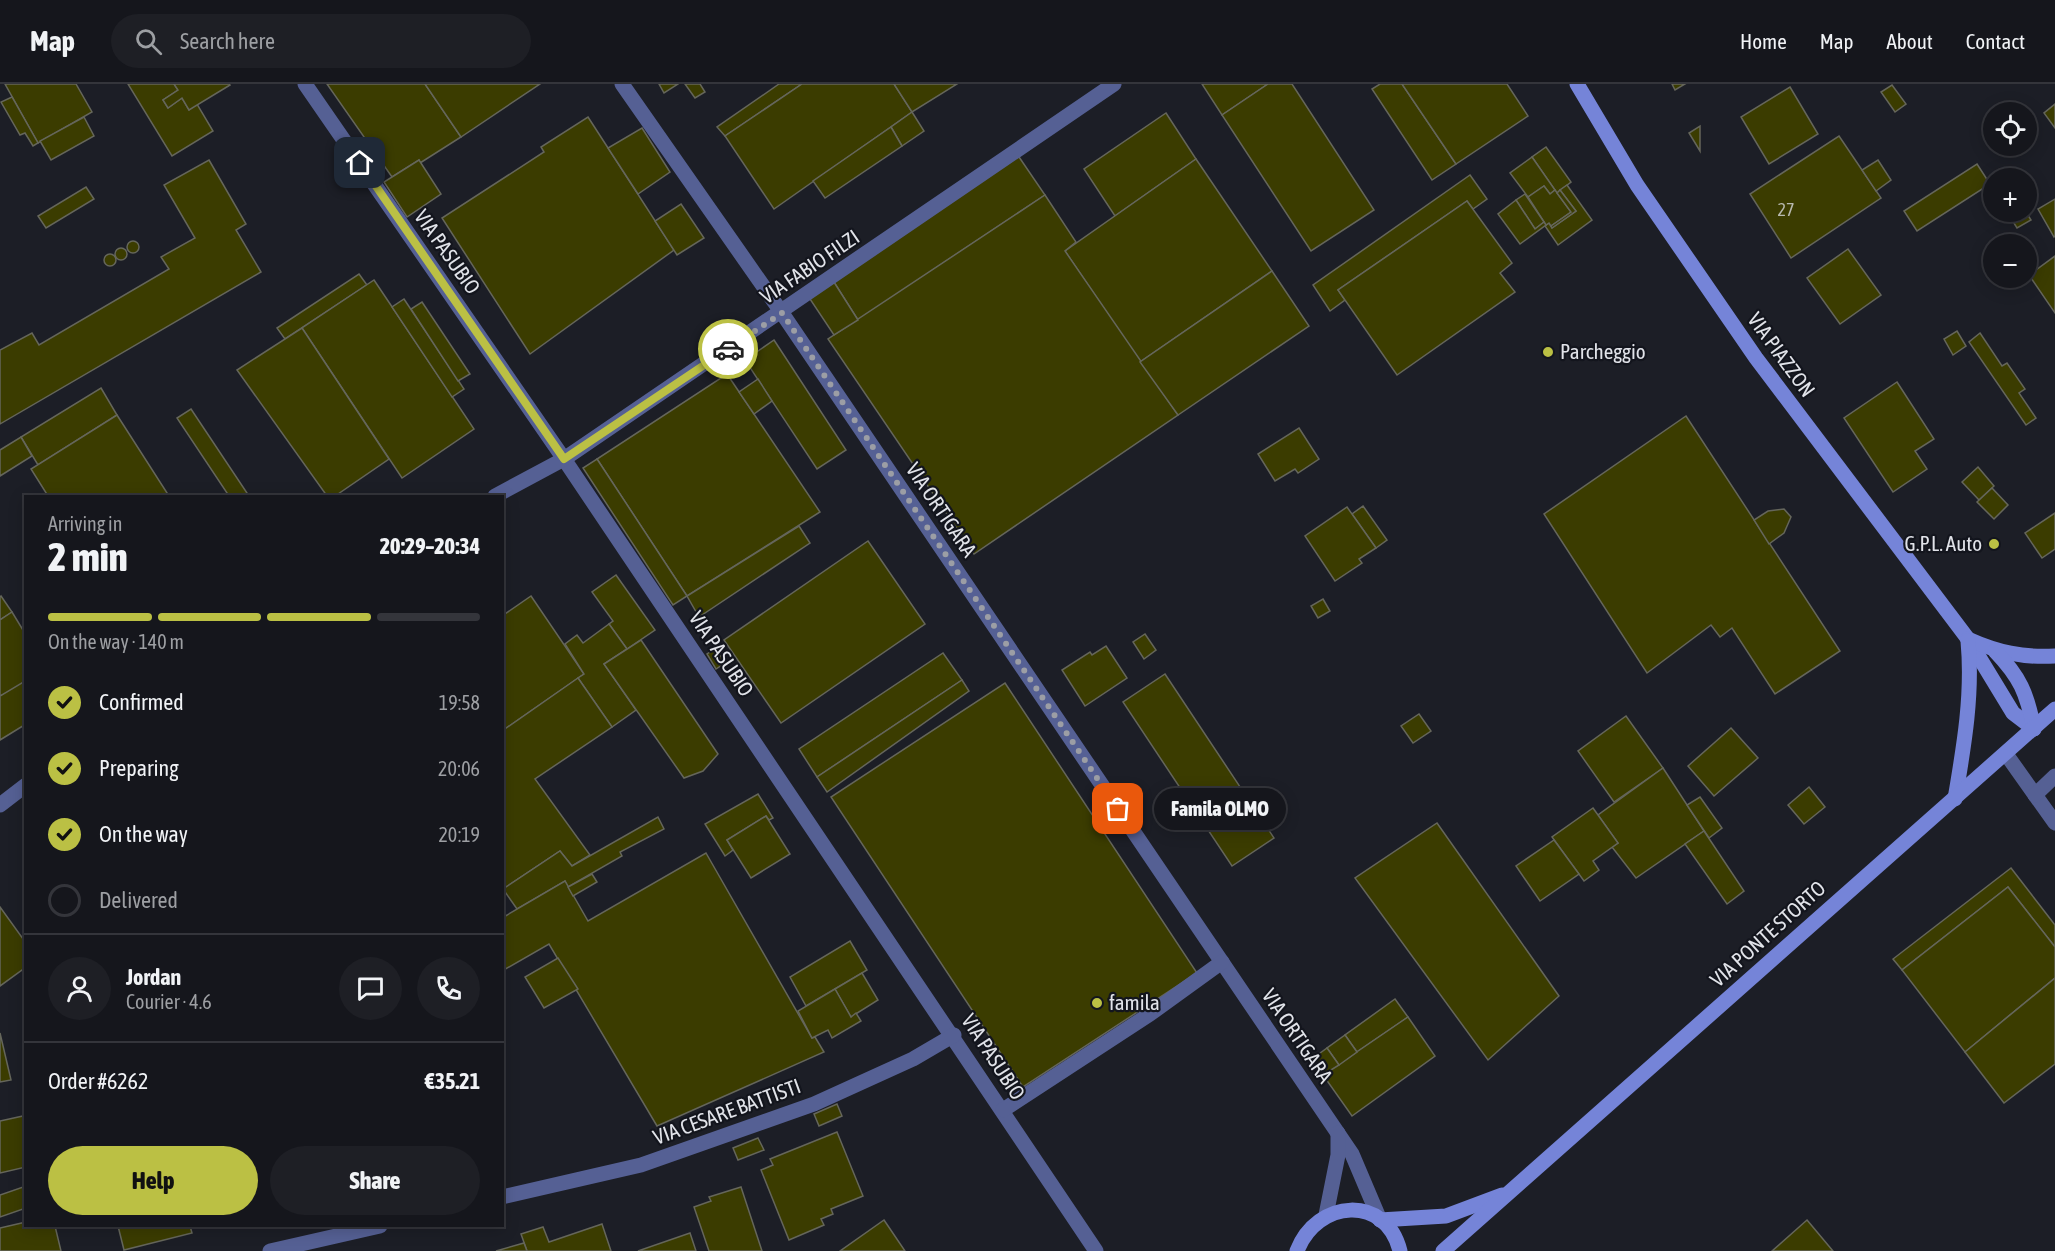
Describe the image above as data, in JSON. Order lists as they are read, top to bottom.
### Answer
{
  "streets": {
    "street": [
      "VIA PASUBIO",
      "VIA FABIO FILZI",
      "VIA PIAZZON",
      "VIA ORTIGARA",
      "VIA PONTE STORTO",
      "VIA CESARE BATTISTI"
    ]
  },
  "crossings": [
    ["VIA PASUBIO", "VIA FABIO FILZI"],
    ["VIA PASUBIO", "VIA CESARE BATTISTI"],
    ["VIA FABIO FILZI", "VIA ORTIGARA"],
    ["VIA PIAZZON", "VIA PONTE STORTO"],
    ["VIA ORTIGARA", "VIA PONTE STORTO"]
  ],
  "places": [
    "Parcheggio",
    "G.P.L. Auto",
    "Famila OLMO",
    "famila"
  ],
  "house_numbers": ["27"],
  "page": {
    "header": "Map",
    "search": "Search here",
    "nav": [
      "Home",
      "Map",
      "About",
      "Contact"
    ],
    "map_buttons": ["+", "−"],
    "heading": ["2 min", "Arriving in", "20:29–20:34"],
    "panel": [
      "Jordan",
      "Courier · 4.6",
      "Order #6262",
      "€35.21"
    ],
    "bar": "On the way · 140 m",
    "list": [
      ["Confirmed", "19:58"],
      ["Preparing", "20:06"],
      ["On the way", "20:19"],
      "Delivered"
    ],
    "bubble": "Famila OLMO",
    "buttons": ["Help", "Share"]
  }
}
